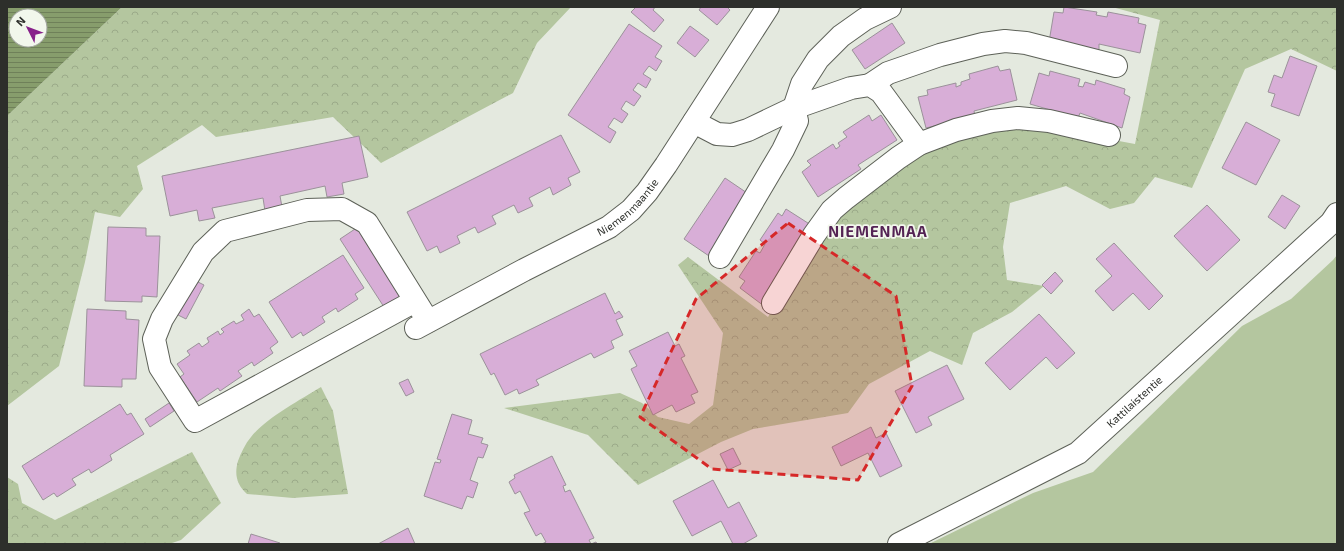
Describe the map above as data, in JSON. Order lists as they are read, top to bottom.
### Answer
{
  "streets": {
    "street": ["Niemenmaantie", "Kattilaistentie"]
  },
  "districts": ["NIEMENMAA"],
  "north": "top left"
}
